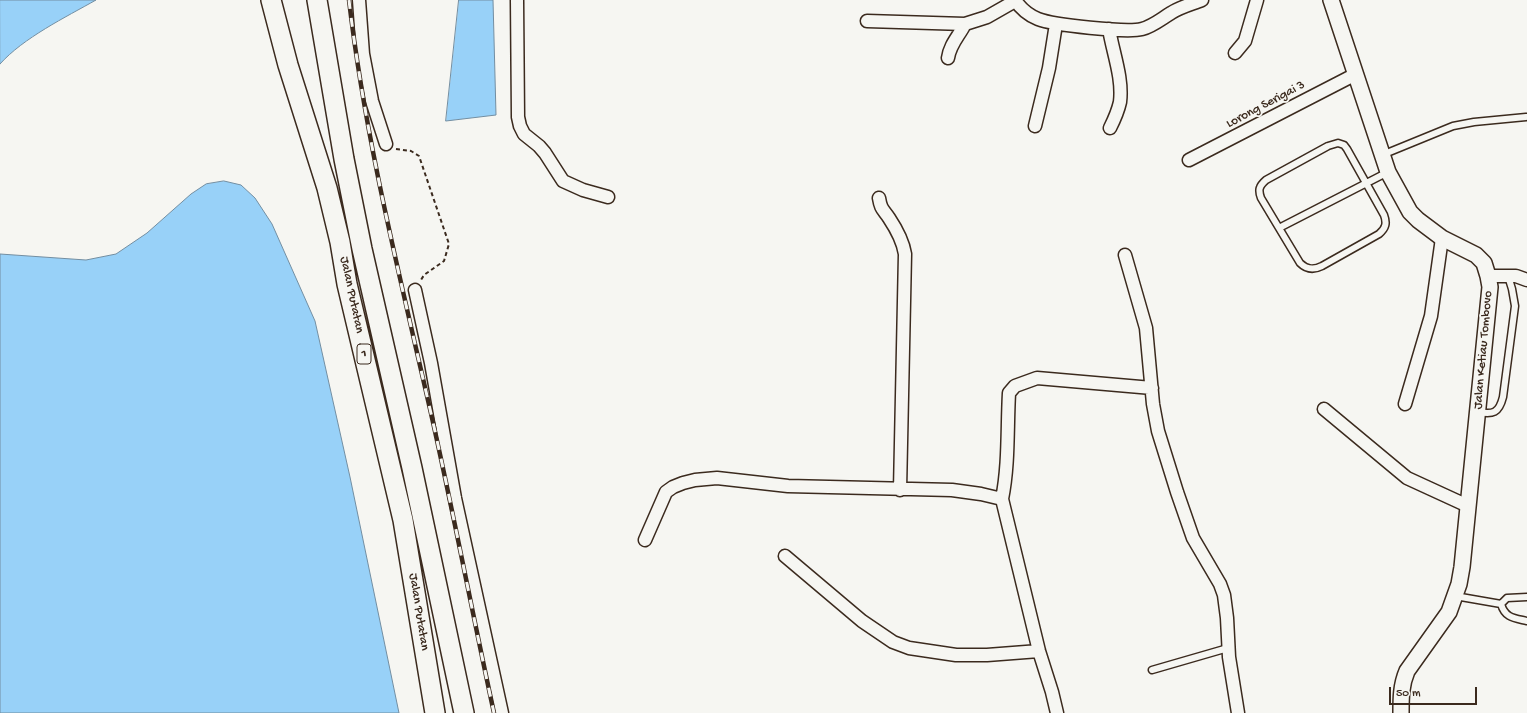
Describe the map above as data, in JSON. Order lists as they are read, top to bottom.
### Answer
{
  "streets": {
    "highway": ["Jalan Putatan", "1"],
    "street": ["Lorong Serigai 3", "Jalan Ketiau Tombovo"]
  },
  "crossings": [
    ["Lorong Serigai 3", "Jalan Ketiau Tombovo"]
  ],
  "scale_bar": "50 m"
}
